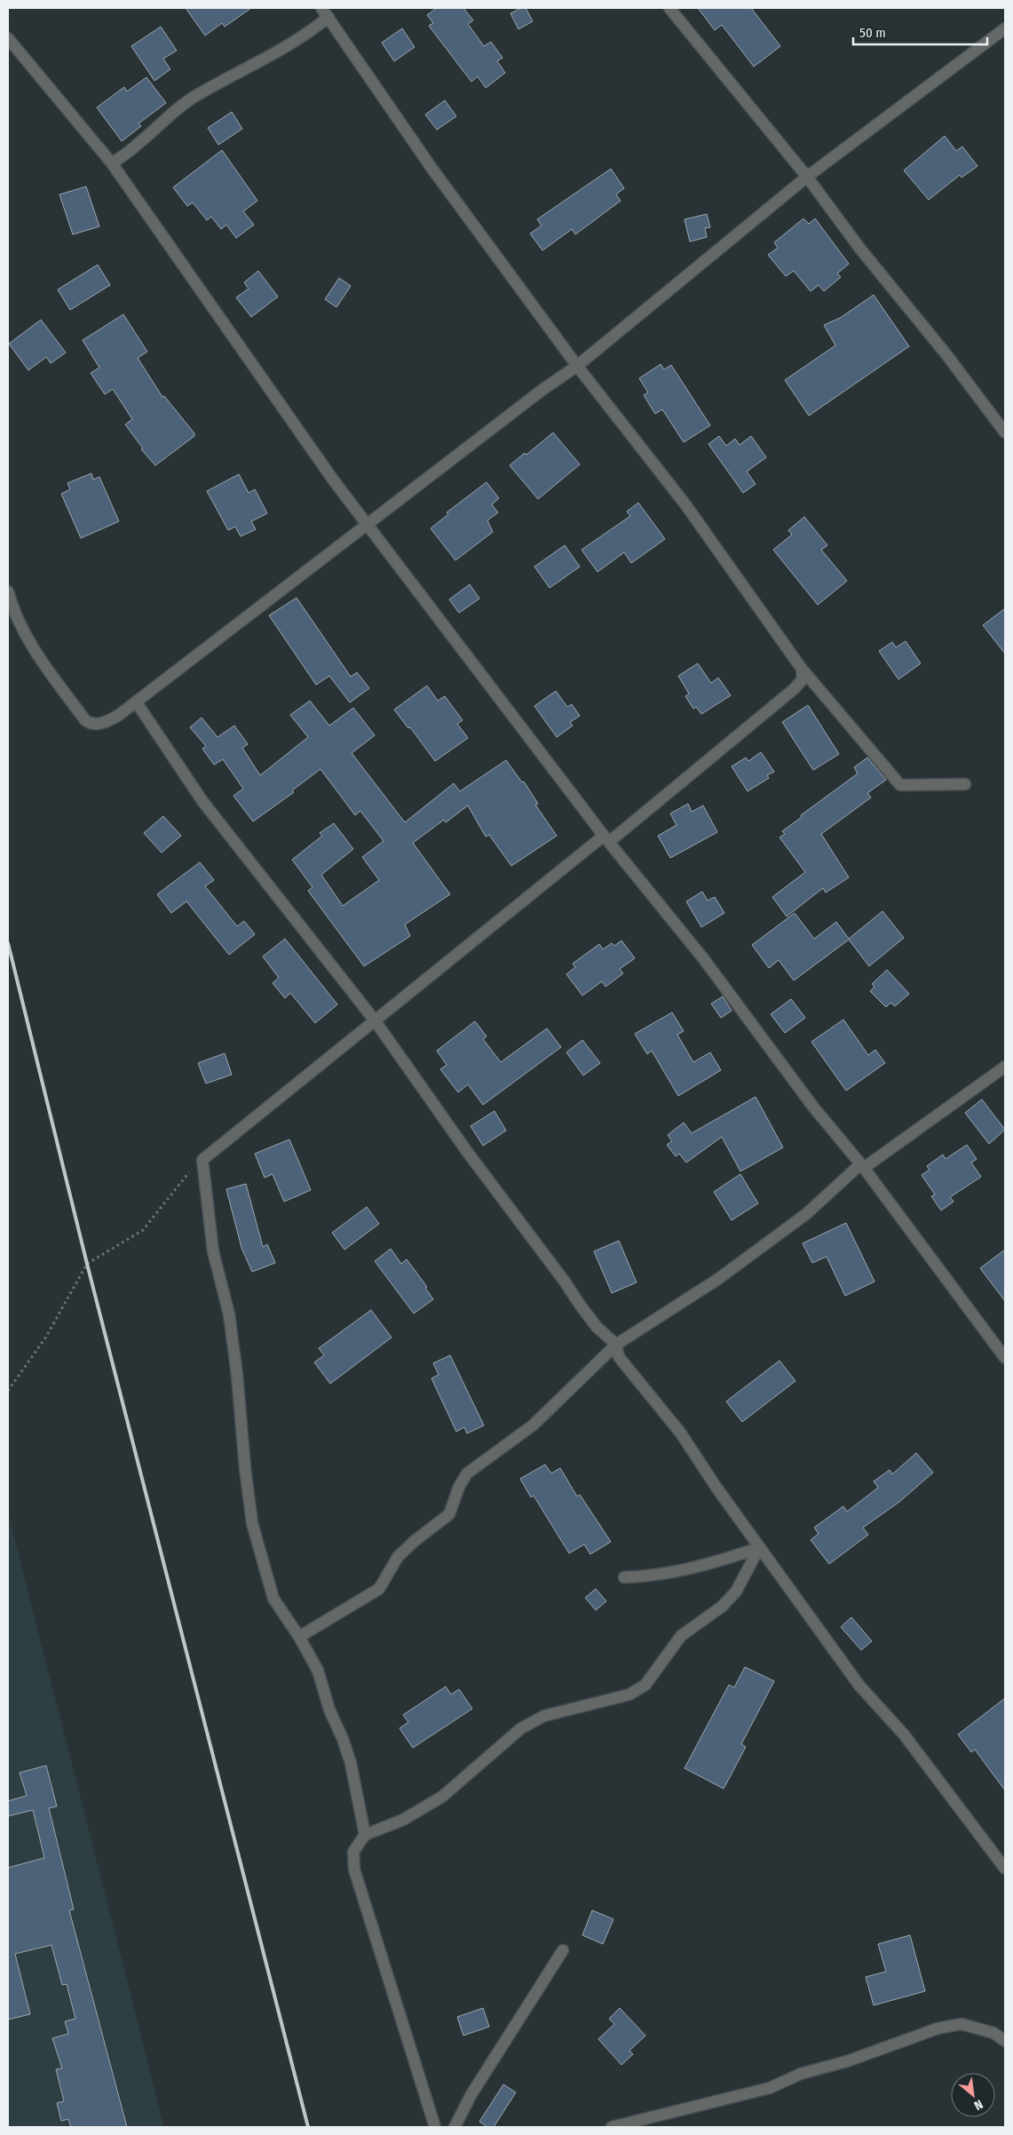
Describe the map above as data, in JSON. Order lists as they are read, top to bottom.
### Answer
{
  "scale_bar": "50 m",
  "north": "bottom right"
}
